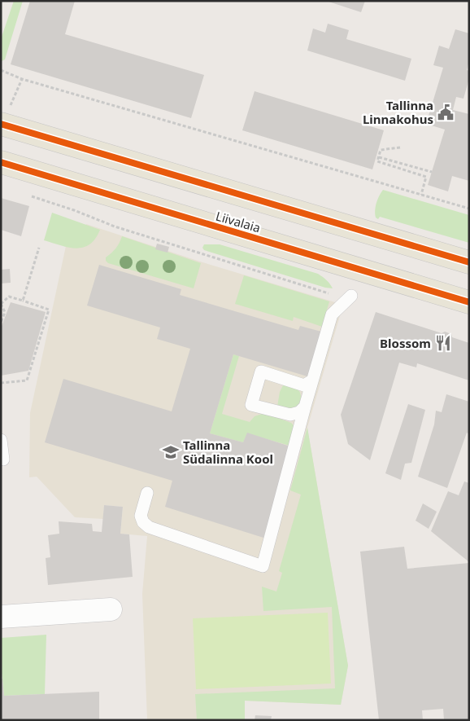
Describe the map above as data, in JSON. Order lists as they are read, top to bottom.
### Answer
{
  "streets": {
    "main road": ["Liivalaia"]
  },
  "places": {
    "public building": ["Tallinna Linnakohus"],
    "restaurant": ["Blossom"],
    "school or university": ["Tallinna Südalinna Kool"]
  }
}
